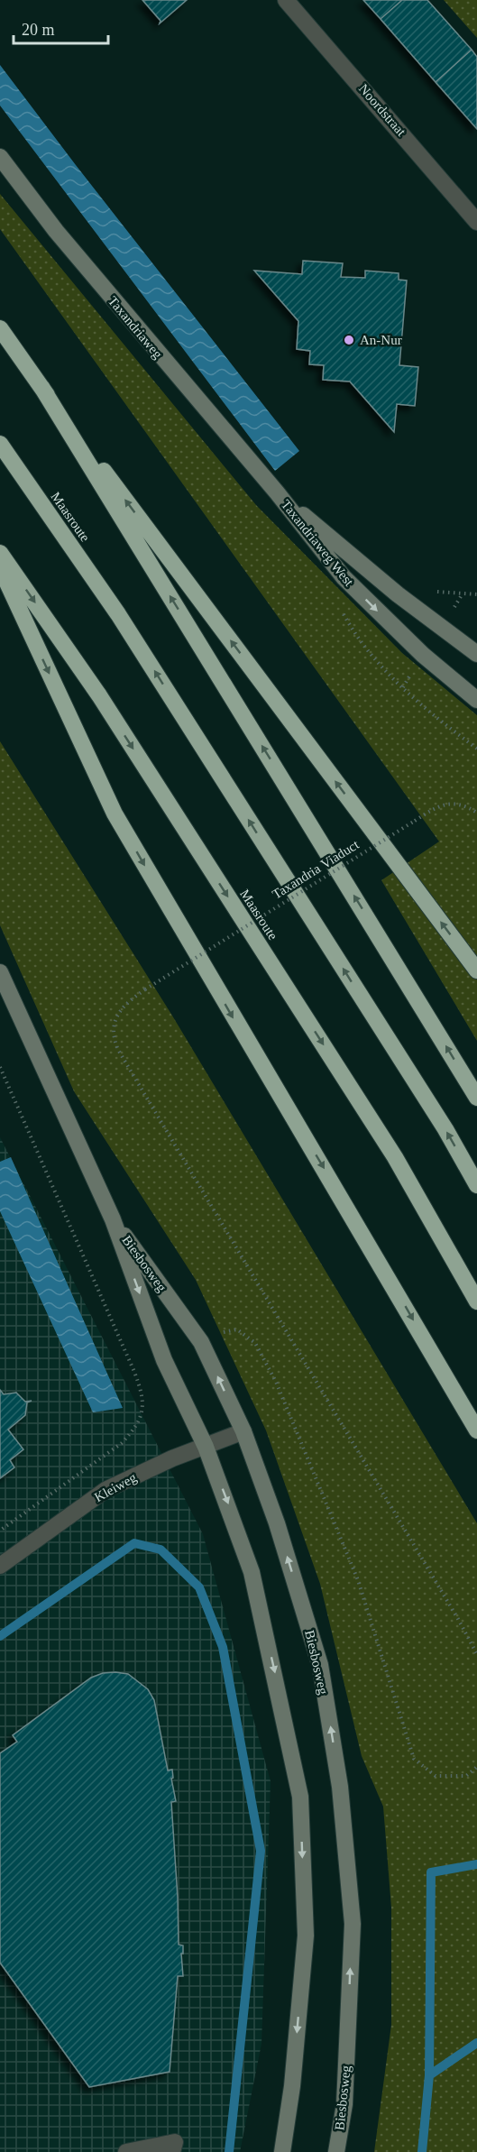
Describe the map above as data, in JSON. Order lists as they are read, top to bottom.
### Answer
{
  "streets": {
    "highway": ["Maasroute"],
    "main road": ["Taxandriaweg", "Taxandriaweg West", "Biesbosweg"],
    "street": ["Noordstraat", "Kleiweg"],
    "path": ["Taxandria Viaduct"]
  },
  "crossings": [
    ["Taxandriaweg", "Taxandriaweg West"],
    ["Biesbosweg", "Kleiweg"]
  ],
  "places": ["An-Nur"],
  "scale_bar": "20 m"
}
